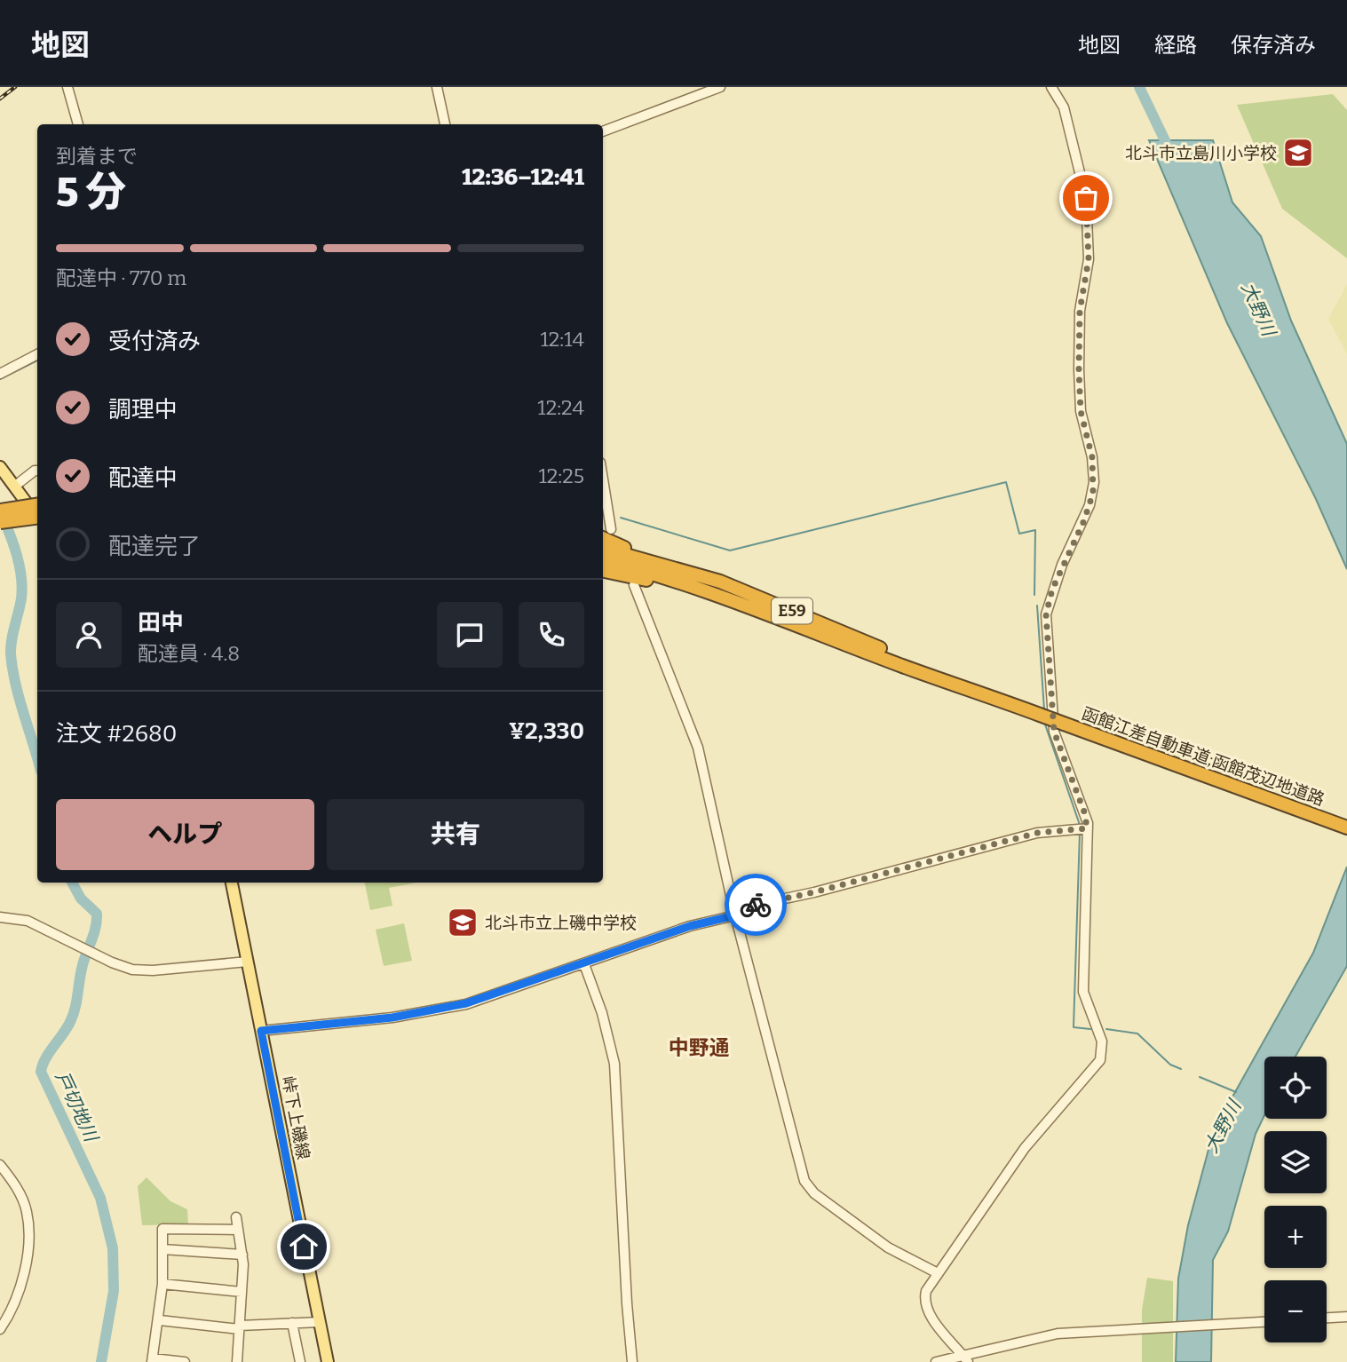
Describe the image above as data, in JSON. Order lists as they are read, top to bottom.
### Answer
{
  "streets": {
    "highway": ["E59", "函館江差自動車道;函館茂辺地道路"],
    "main road": ["峠下上磯線"]
  },
  "districts": ["中野通"],
  "water": ["大野川", "戸切地川"],
  "places": {
    "school or university": ["北斗市立島川小学校", "北斗市立上磯中学校"]
  },
  "page": {
    "header": "地図",
    "nav": ["地図", "経路", "保存済み"],
    "heading": ["5 分", "到着まで", "12:36–12:41"],
    "panel": [
      "田中",
      "配達員 · 4.8",
      "注文 #2680",
      "¥2,330"
    ],
    "bar": "配達中 · 770 m",
    "list": [
      ["受付済み", "12:14"],
      ["調理中", "12:24"],
      ["配達中", "12:25"],
      "配達完了"
    ],
    "buttons": ["ヘルプ", "共有"],
    "map_buttons": ["+", "−"]
  }
}
